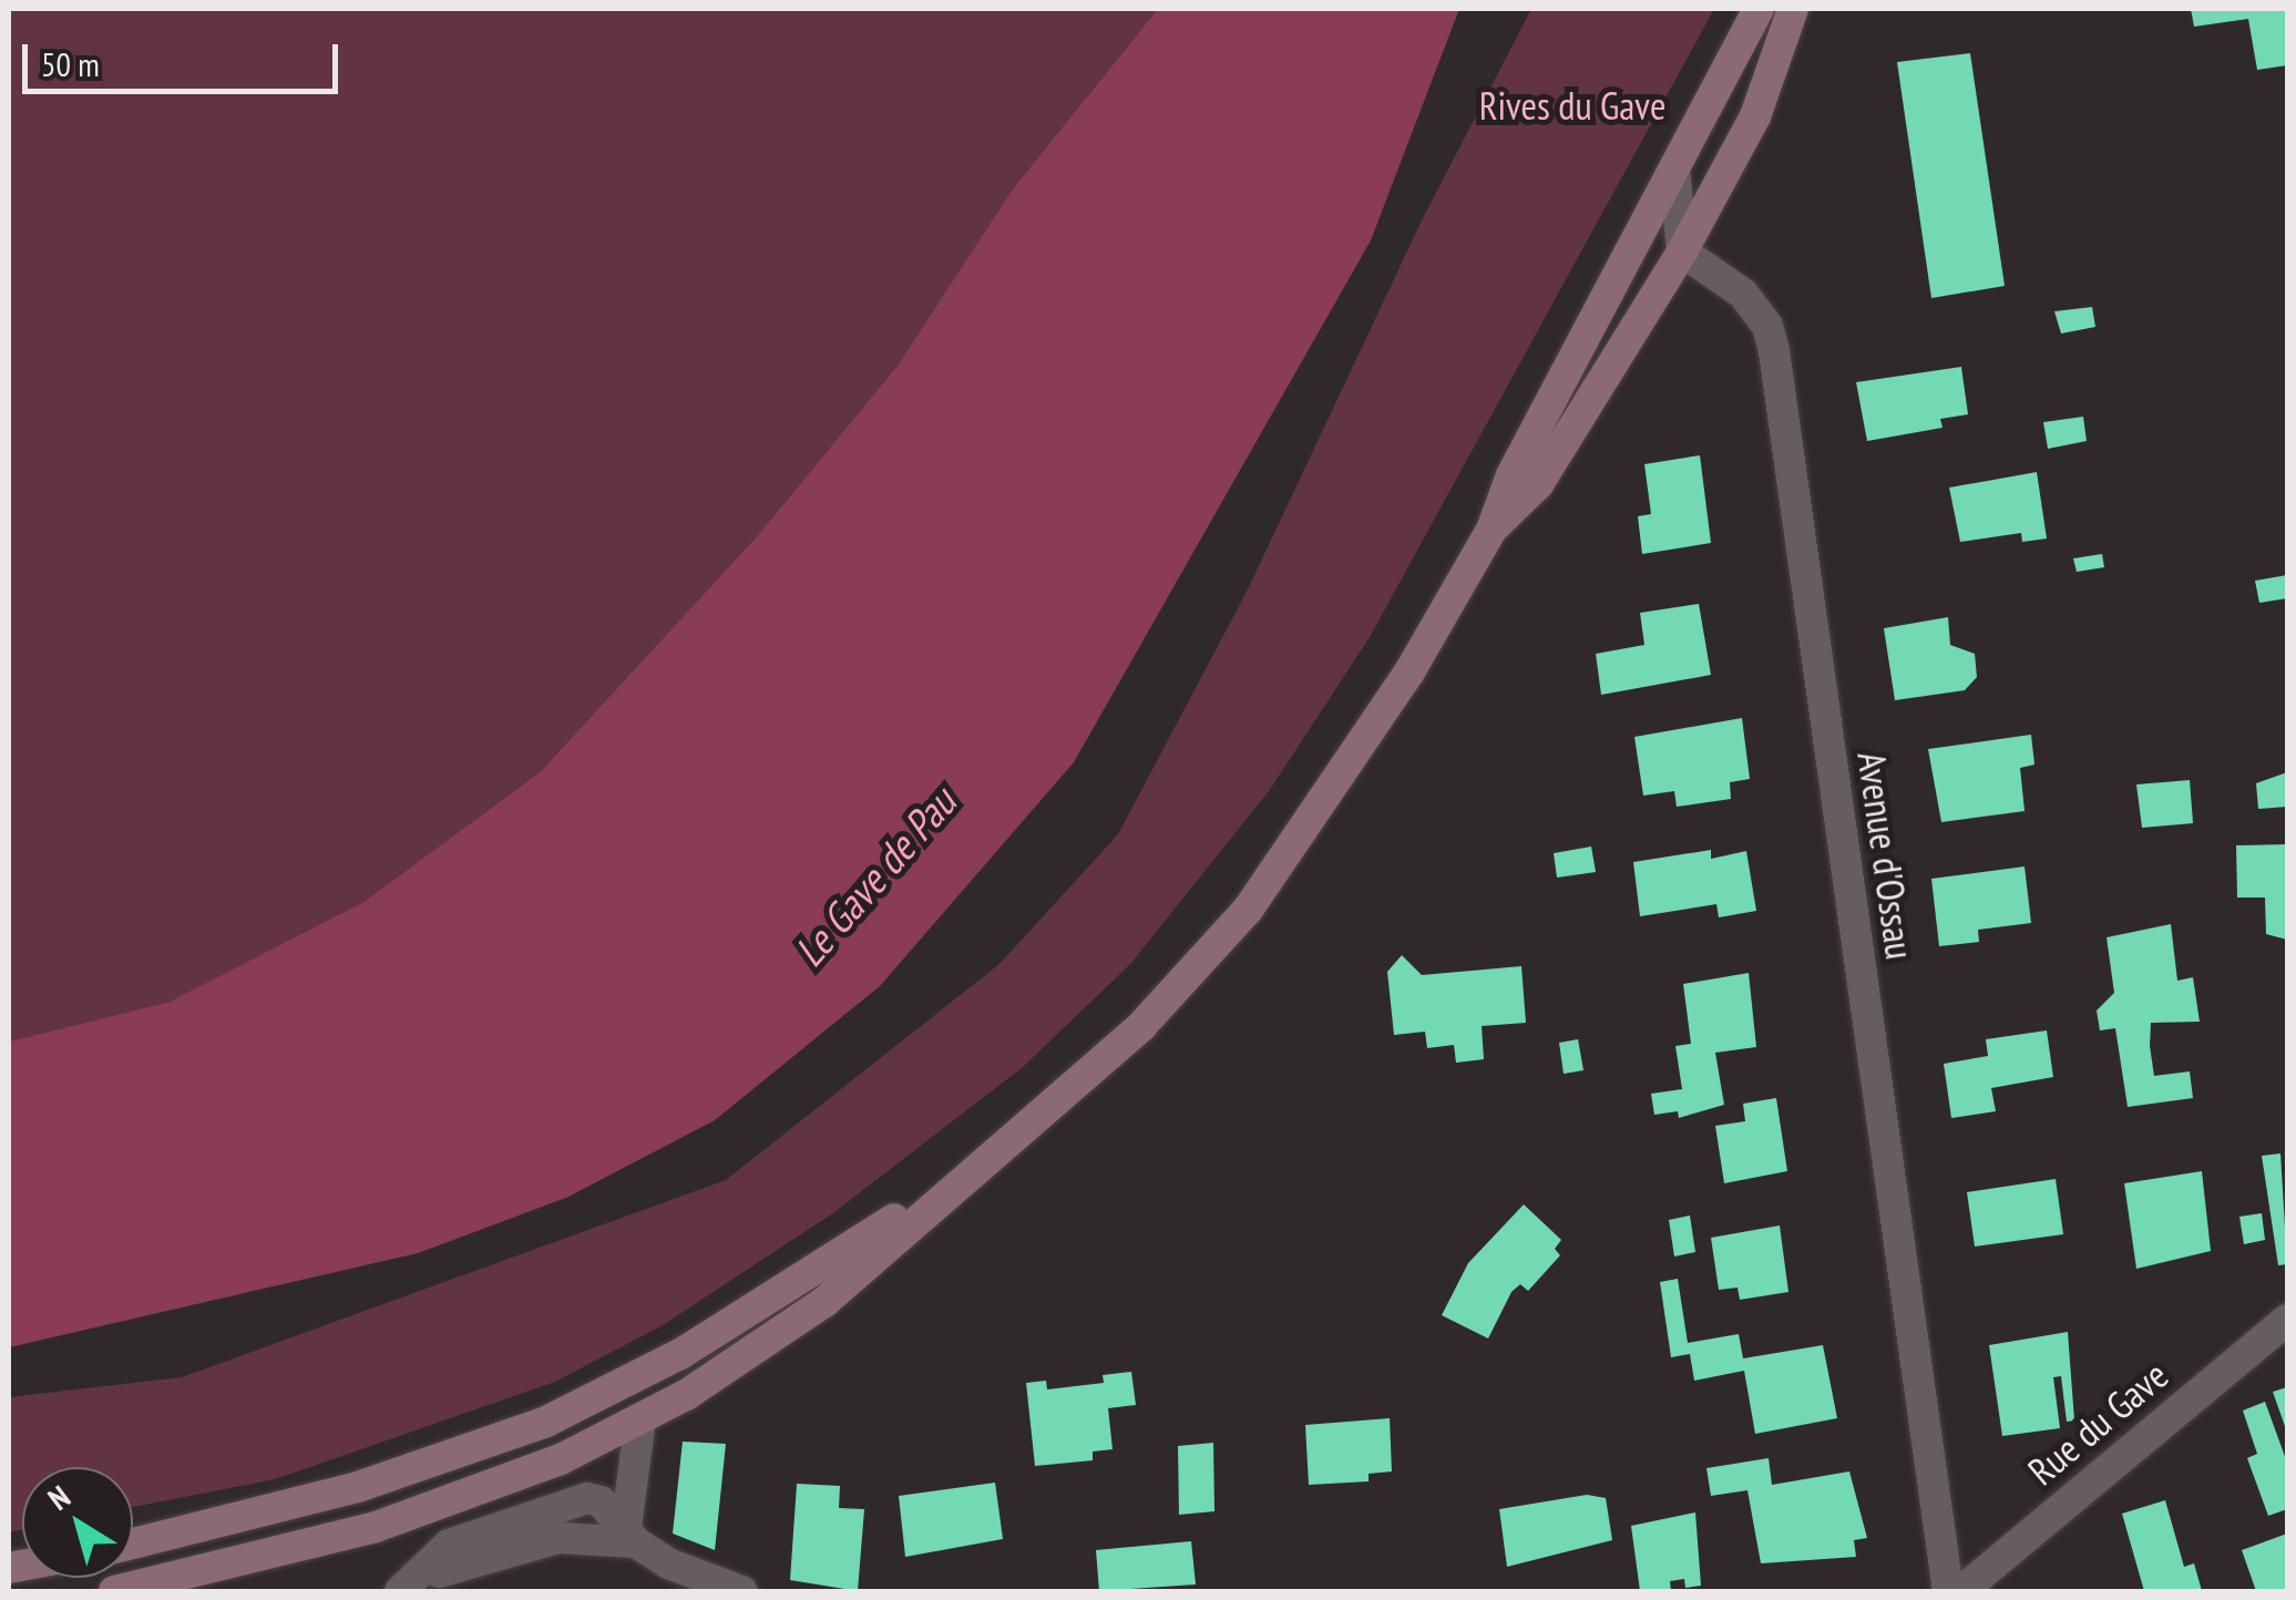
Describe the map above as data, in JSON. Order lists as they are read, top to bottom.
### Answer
{
  "streets": {
    "street": ["Avenue d'Ossau", "Rue du Gave"]
  },
  "water": ["Le Gave de Pau"],
  "parks": ["Rives du Gave"],
  "scale_bar": "50 m",
  "north": "top left"
}
